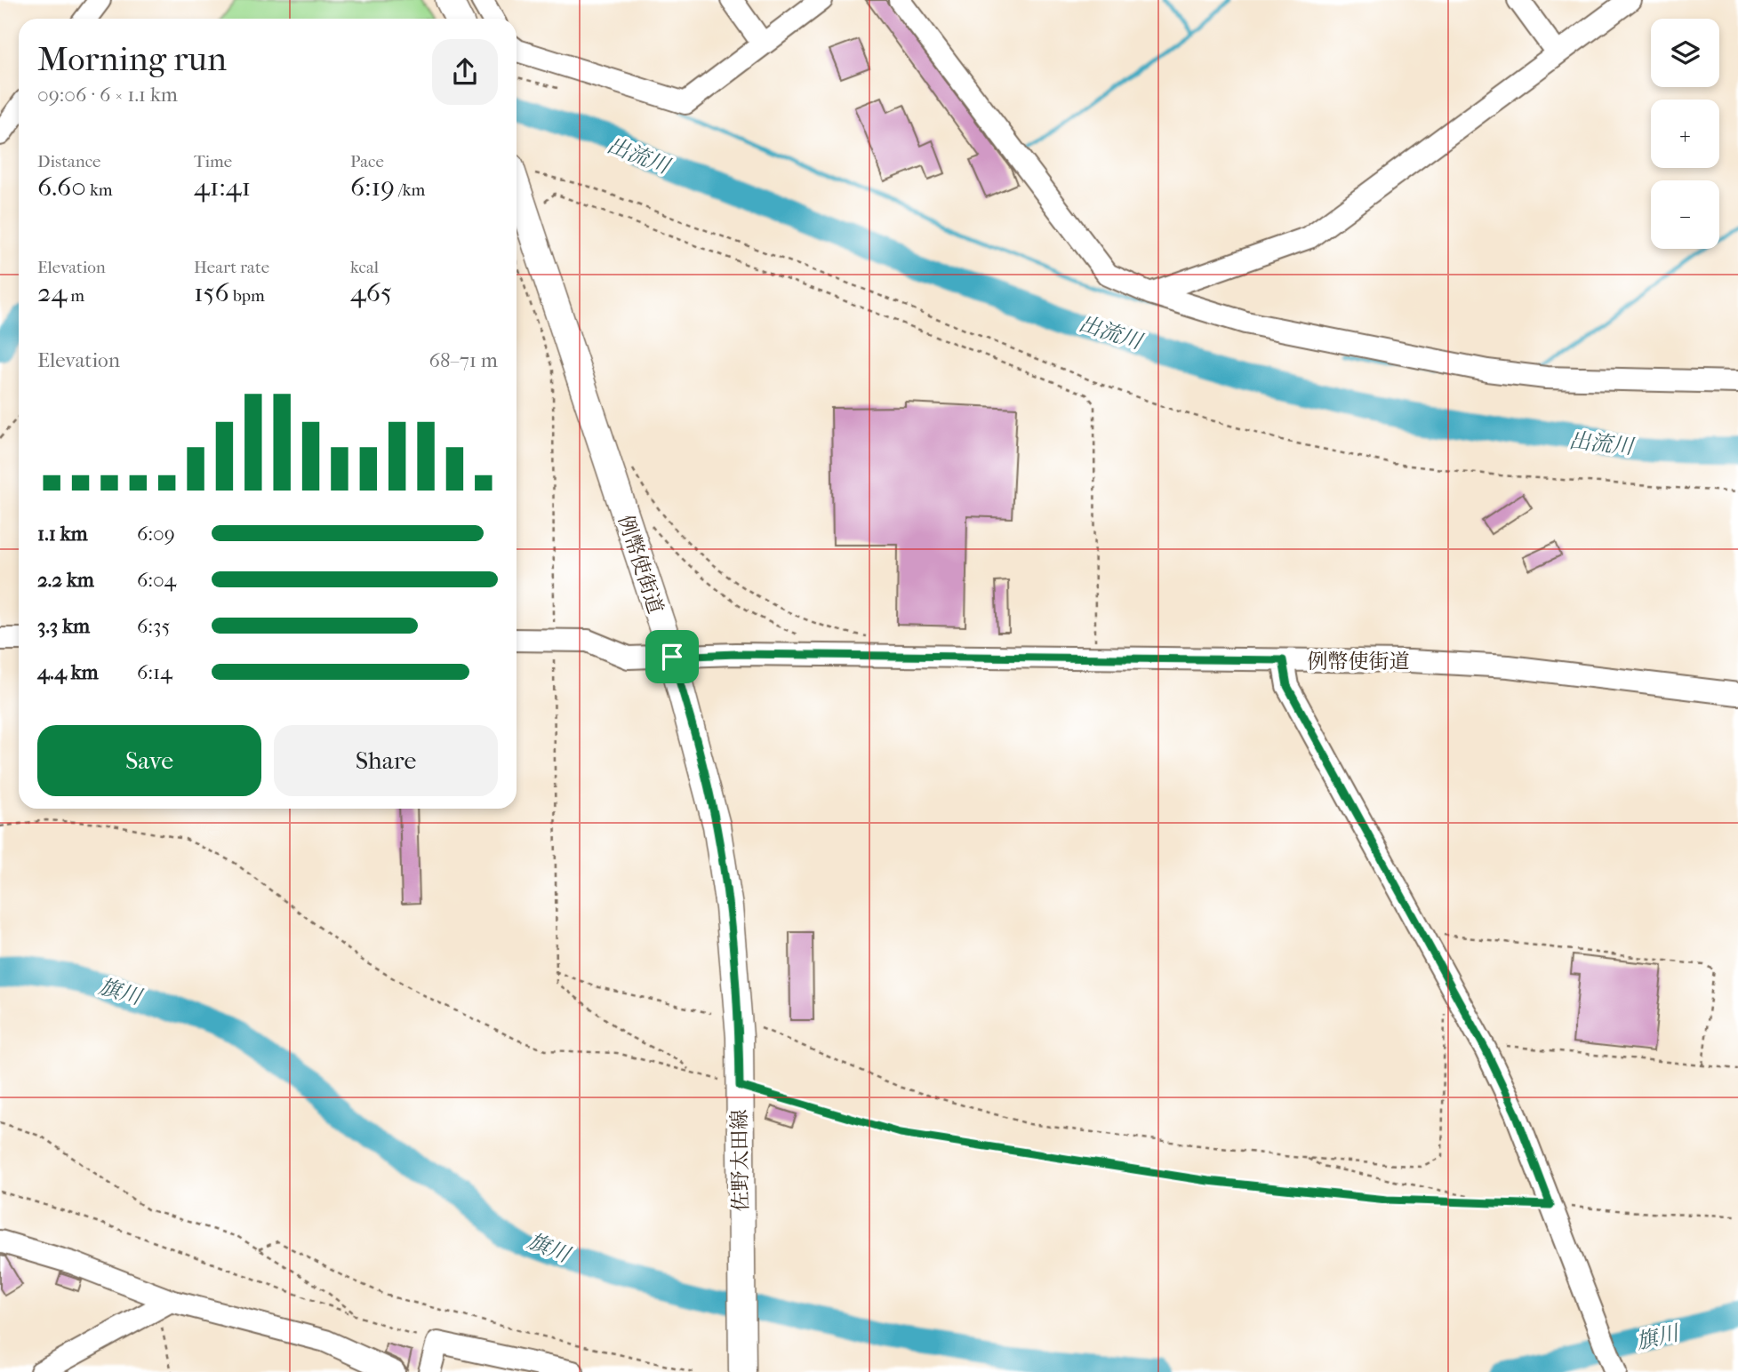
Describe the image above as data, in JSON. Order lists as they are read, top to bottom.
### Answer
{
  "streets": {
    "main road": ["例幣使街道", "佐野太田線"]
  },
  "crossings": [
    ["例幣使街道", "佐野太田線"]
  ],
  "water": ["出流川", "旗川"],
  "page": {
    "map_buttons": ["+", "−"],
    "heading": ["Morning run", "09:06 · 6 × 1.1 km"],
    "stats": [
      ["Distance", "6.60 km"],
      ["Time", "41:41"],
      ["Pace", "6:19 /km"],
      ["Elevation", "24 m"],
      ["Heart rate", "156 bpm"],
      ["kcal", "465"]
    ],
    "chart": ["Elevation", "68–71 m"],
    "list": [
      {
        "name": "1.1 km",
        "note": "6:09"
      },
      {
        "name": "2.2 km",
        "note": "6:04"
      },
      {
        "name": "3.3 km",
        "note": "6:35"
      },
      {
        "name": "4.4 km",
        "note": "6:14"
      }
    ],
    "buttons": ["Save", "Share"]
  }
}
